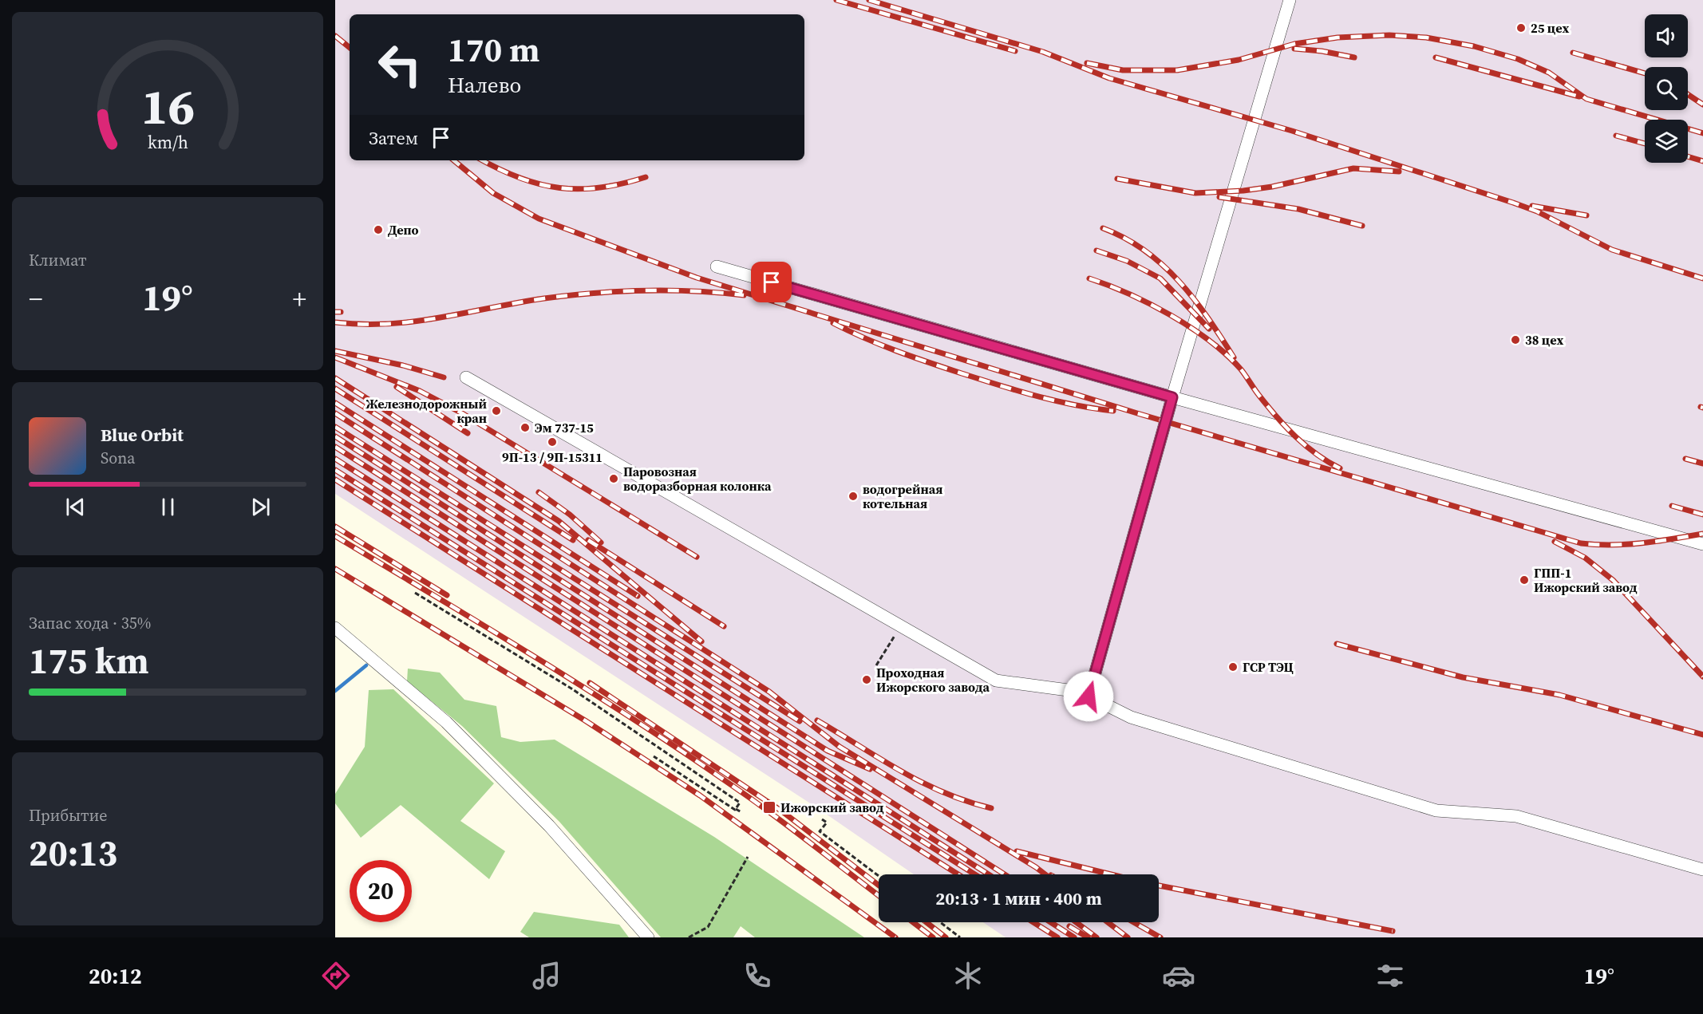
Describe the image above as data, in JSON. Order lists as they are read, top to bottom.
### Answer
{
  "places": {
    "other": [
      "25 цех",
      "Депо",
      "38 цех",
      "Железнодорожный кран",
      "Эм 737-15",
      "9П-13 / 9П-15311",
      "Паровозная водоразборная колонка",
      "водогрейная котельная",
      "ГПП-1 Ижорский завод",
      "ГСР ТЭЦ",
      "Проходная Ижорского завода"
    ],
    "transit": ["Ижорский завод"]
  },
  "page": {
    "turn": ["170 m", "Налево"],
    "then": "Затем",
    "tile": [
      "Климат",
      ["Запас хода · 35%", "175 km"],
      ["Прибытие", "20:13"]
    ],
    "heat": ["−", "19°", "+"],
    "song": ["Blue Orbit", "Sona"],
    "limit": "20",
    "trip": "20:13 · 1 мин · 400 m",
    "tabs": ["20:12", "19°"],
    "gauge": ["16", "km/h"]
  }
}
